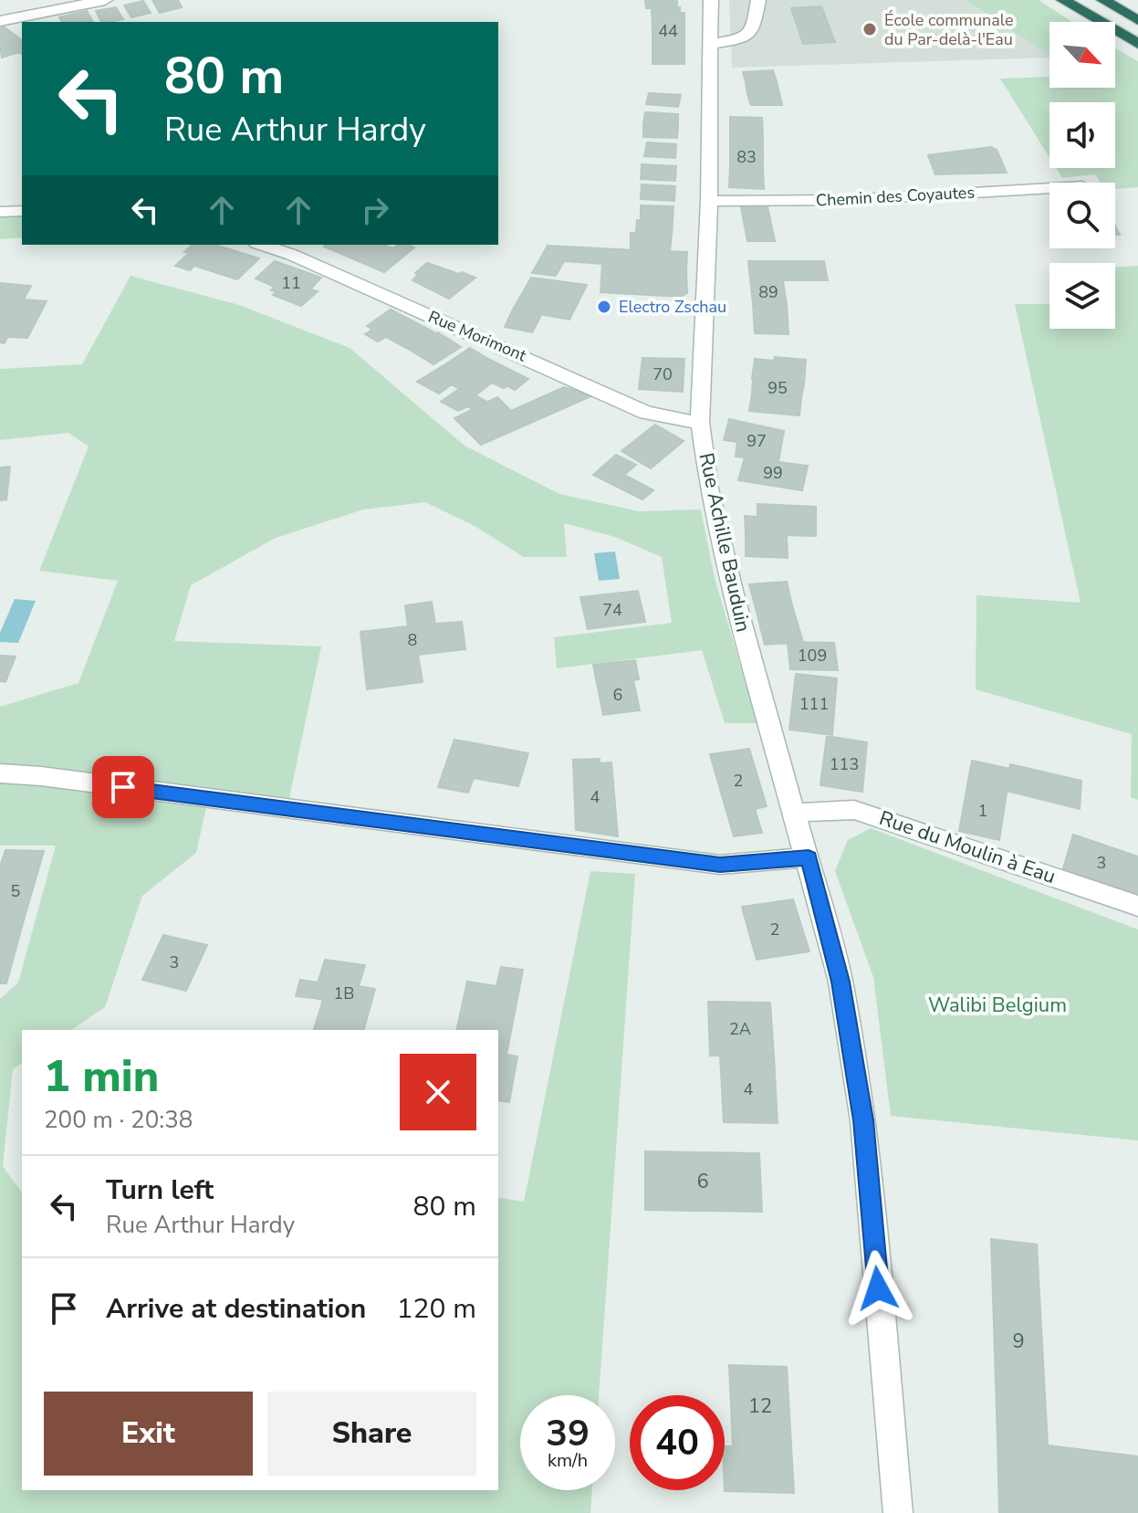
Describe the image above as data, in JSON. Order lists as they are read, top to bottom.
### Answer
{
  "streets": {
    "street": [
      "Chemin des Coyautes",
      "Rue Morimont",
      "Rue Achille Bauduin",
      "Rue du Moulin à Eau"
    ]
  },
  "crossings": [
    ["Chemin des Coyautes", "Rue Achille Bauduin"],
    ["Rue Morimont", "Rue Achille Bauduin"],
    ["Rue Achille Bauduin", "Rue du Moulin à Eau"]
  ],
  "parks": ["Walibi Belgium"],
  "places": ["École communale du Par-delà-l'Eau", "Electro Zschau"],
  "house_numbers": [
    "44",
    "83",
    "11",
    "89",
    "70",
    "95",
    "97",
    "99",
    "74",
    "8",
    "109",
    "6",
    "111",
    "113",
    "2",
    "4",
    "1",
    "3",
    "5",
    "2",
    "3",
    "1B",
    "2A",
    "4",
    "6",
    "9",
    "12"
  ],
  "north": "bottom right",
  "page": {
    "turn": ["80 m", "Rue Arthur Hardy"],
    "heading": ["1 min", "200 m · 20:38"],
    "list": [
      {
        "name": "Turn left",
        "note": "Rue Arthur Hardy",
        "value": "80 m"
      },
      {
        "name": "Arrive at destination",
        "value": "120 m"
      }
    ],
    "buttons": ["Exit", "Share"],
    "speed": "39 km/h",
    "limit": "40"
  }
}
